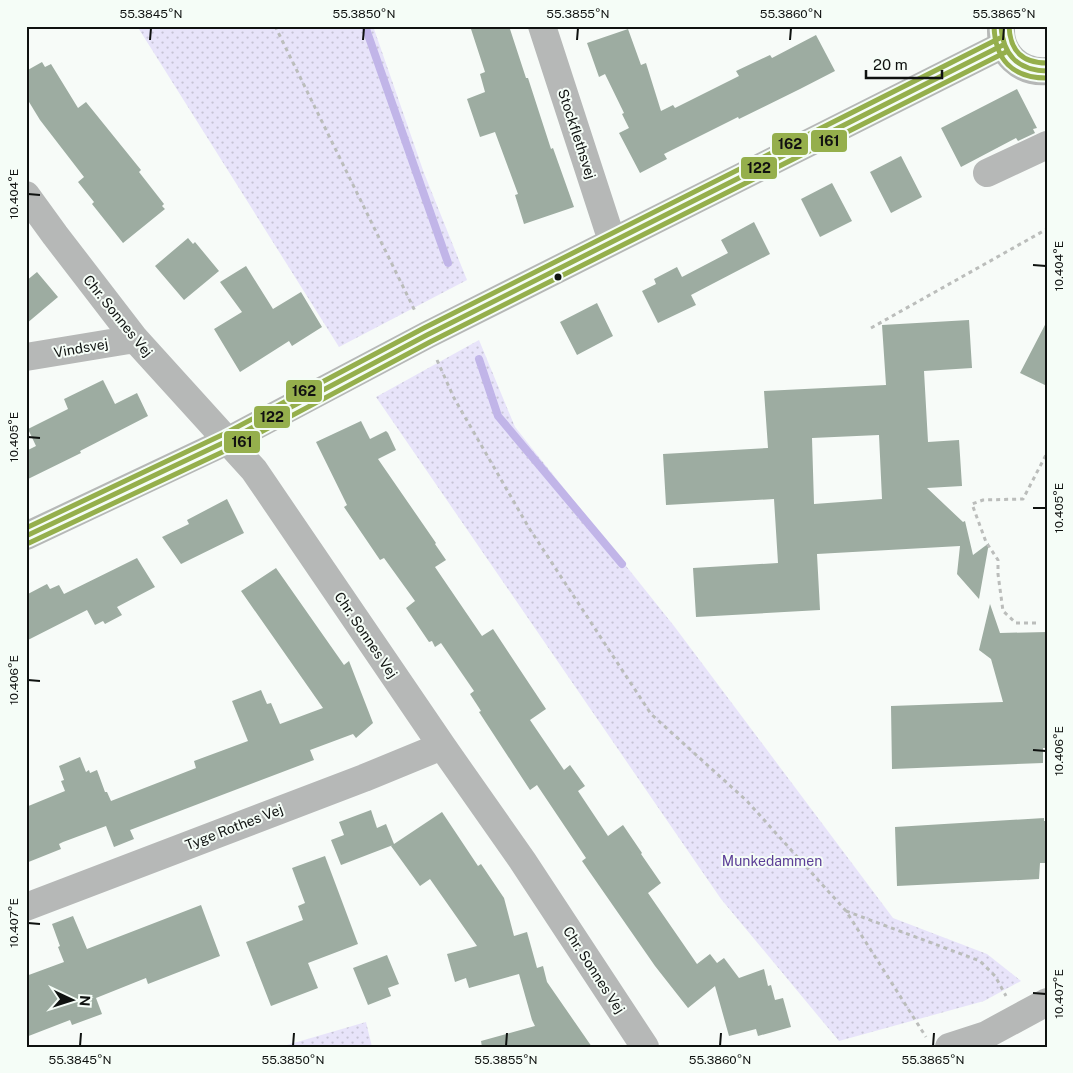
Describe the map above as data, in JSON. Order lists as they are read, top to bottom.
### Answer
{
  "streets": {
    "street": [
      "Stockflethsvej",
      "Chr. Sonnes Vej",
      "Vindsvej",
      "Tyge Rothes Vej"
    ]
  },
  "crossings": [
    ["Chr. Sonnes Vej", "Vindsvej"],
    ["Chr. Sonnes Vej", "Tyge Rothes Vej"]
  ],
  "parks": ["Munkedammen"],
  "lines": ["transit line 122", "transit line 161", "transit line 162"],
  "scale_bar": "20 m",
  "north": "right",
  "coordinates": [
    "55.3845°N",
    "55.3850°N",
    "55.3855°N",
    "55.3860°N",
    "55.3865°N",
    "10.404°E",
    "10.405°E",
    "10.406°E",
    "10.407°E"
  ]
}
